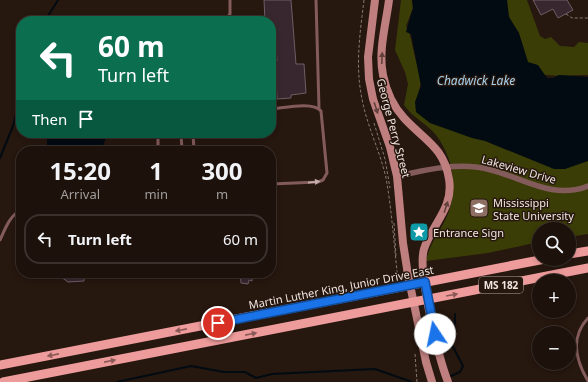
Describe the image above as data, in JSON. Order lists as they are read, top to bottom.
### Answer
{
  "streets": {
    "main road": ["MS 182", "Martin Luther King, Junior Drive East"],
    "street": ["George Perry Street", "Lakeview Drive"]
  },
  "crossings": [
    ["George Perry Street", "Lakeview Drive"],
    ["George Perry Street", "MS 182"],
    ["George Perry Street", "Martin Luther King, Junior Drive East"]
  ],
  "water": ["Chadwick Lake"],
  "places": {
    "school or university": ["Mississippi State University"],
    "place": ["Entrance Sign"]
  },
  "page": {
    "turn": ["60 m", "Turn left"],
    "then": "Then",
    "eta": [
      "15:20",
      "Arrival",
      "1",
      "min",
      "300",
      "m"
    ],
    "list": [
      {
        "name": "Turn left",
        "value": "60 m"
      }
    ],
    "map_buttons": ["+", "−"]
  }
}
